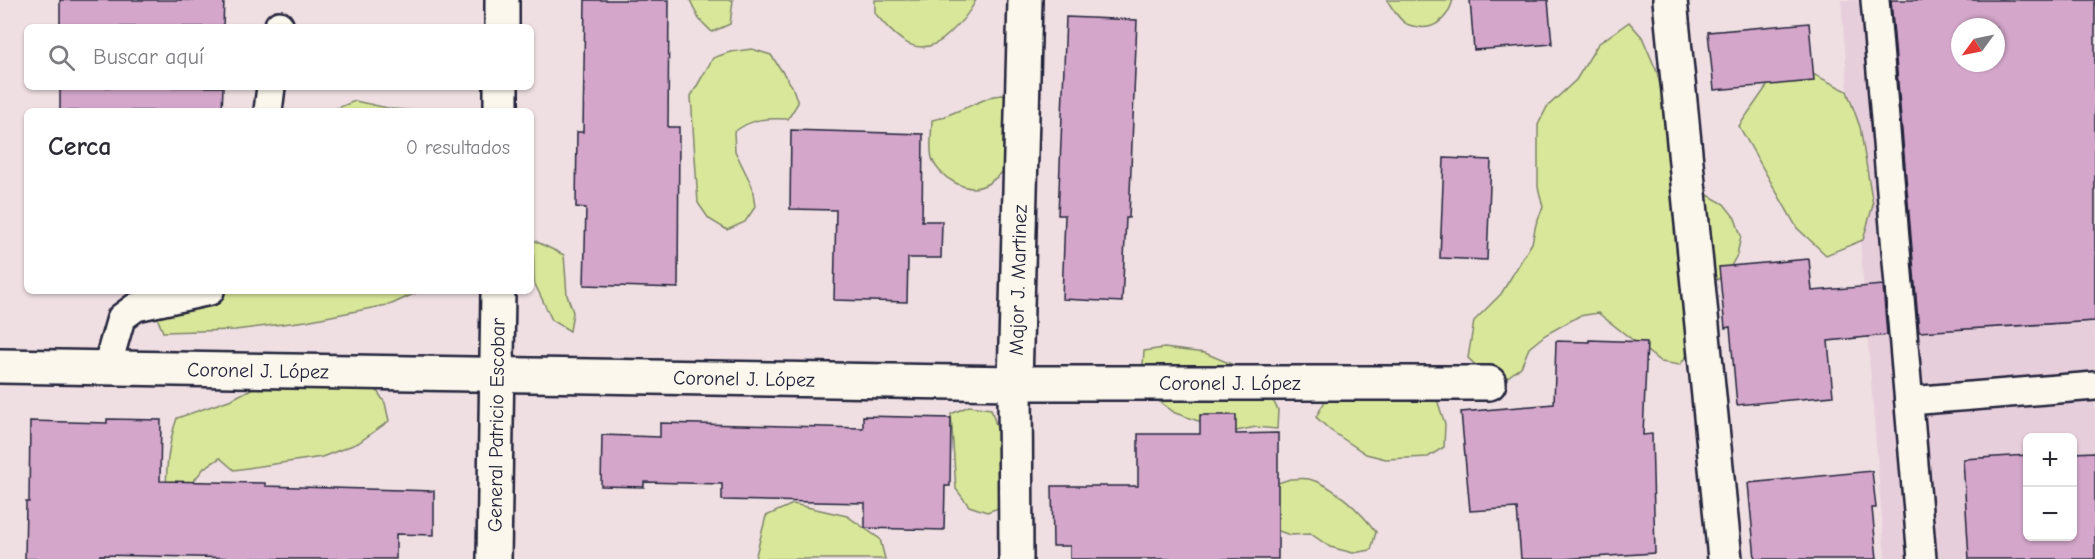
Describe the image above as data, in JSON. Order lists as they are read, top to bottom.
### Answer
{
  "streets": {
    "street": ["Major J. Martinez", "Coronel J. López", "General Patricio Escobar"]
  },
  "crossings": [
    ["Major J. Martinez", "Coronel J. López"],
    ["Coronel J. López", "General Patricio Escobar"]
  ],
  "north": "bottom left",
  "page": {
    "search": "Buscar aquí",
    "heading": ["Cerca", "0 resultados"],
    "map_buttons": ["+", "−"]
  }
}
